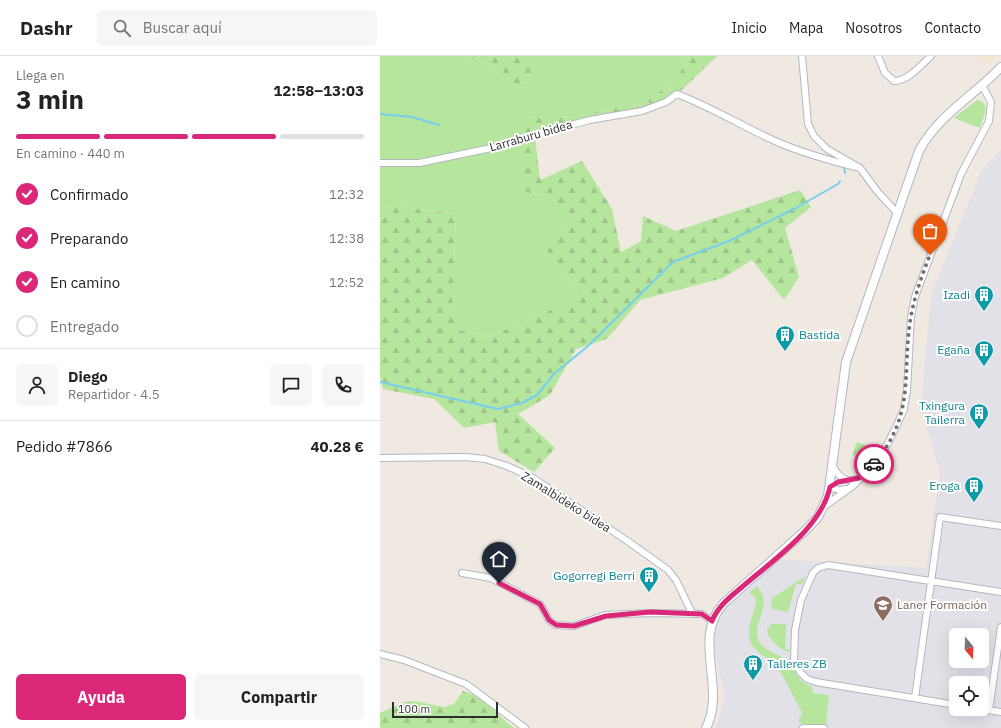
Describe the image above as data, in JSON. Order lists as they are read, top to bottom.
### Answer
{
  "streets": {
    "street": ["Larraburu bidea", "Zamalbideko bidea"]
  },
  "places": {
    "building": [
      "Izadi",
      "Bastida",
      "Egaña",
      "Txingura Tailerra",
      "Eroga",
      "Gogorregi Berri",
      "Talleres ZB"
    ],
    "school or university": ["Laner Formación"]
  },
  "scale_bar": "100 m",
  "north": "bottom",
  "page": {
    "header": "Dashr",
    "search": "Buscar aquí",
    "nav": [
      "Inicio",
      "Mapa",
      "Nosotros",
      "Contacto"
    ],
    "heading": ["3 min", "Llega en", "12:58–13:03"],
    "panel": [
      "Diego",
      "Repartidor · 4.5",
      "Pedido #7866",
      "40.28 €"
    ],
    "bar": "En camino · 440 m",
    "list": [
      ["Confirmado", "12:32"],
      ["Preparando", "12:38"],
      ["En camino", "12:52"],
      "Entregado"
    ],
    "buttons": ["Ayuda", "Compartir"],
    "scale": "100 m"
  }
}
